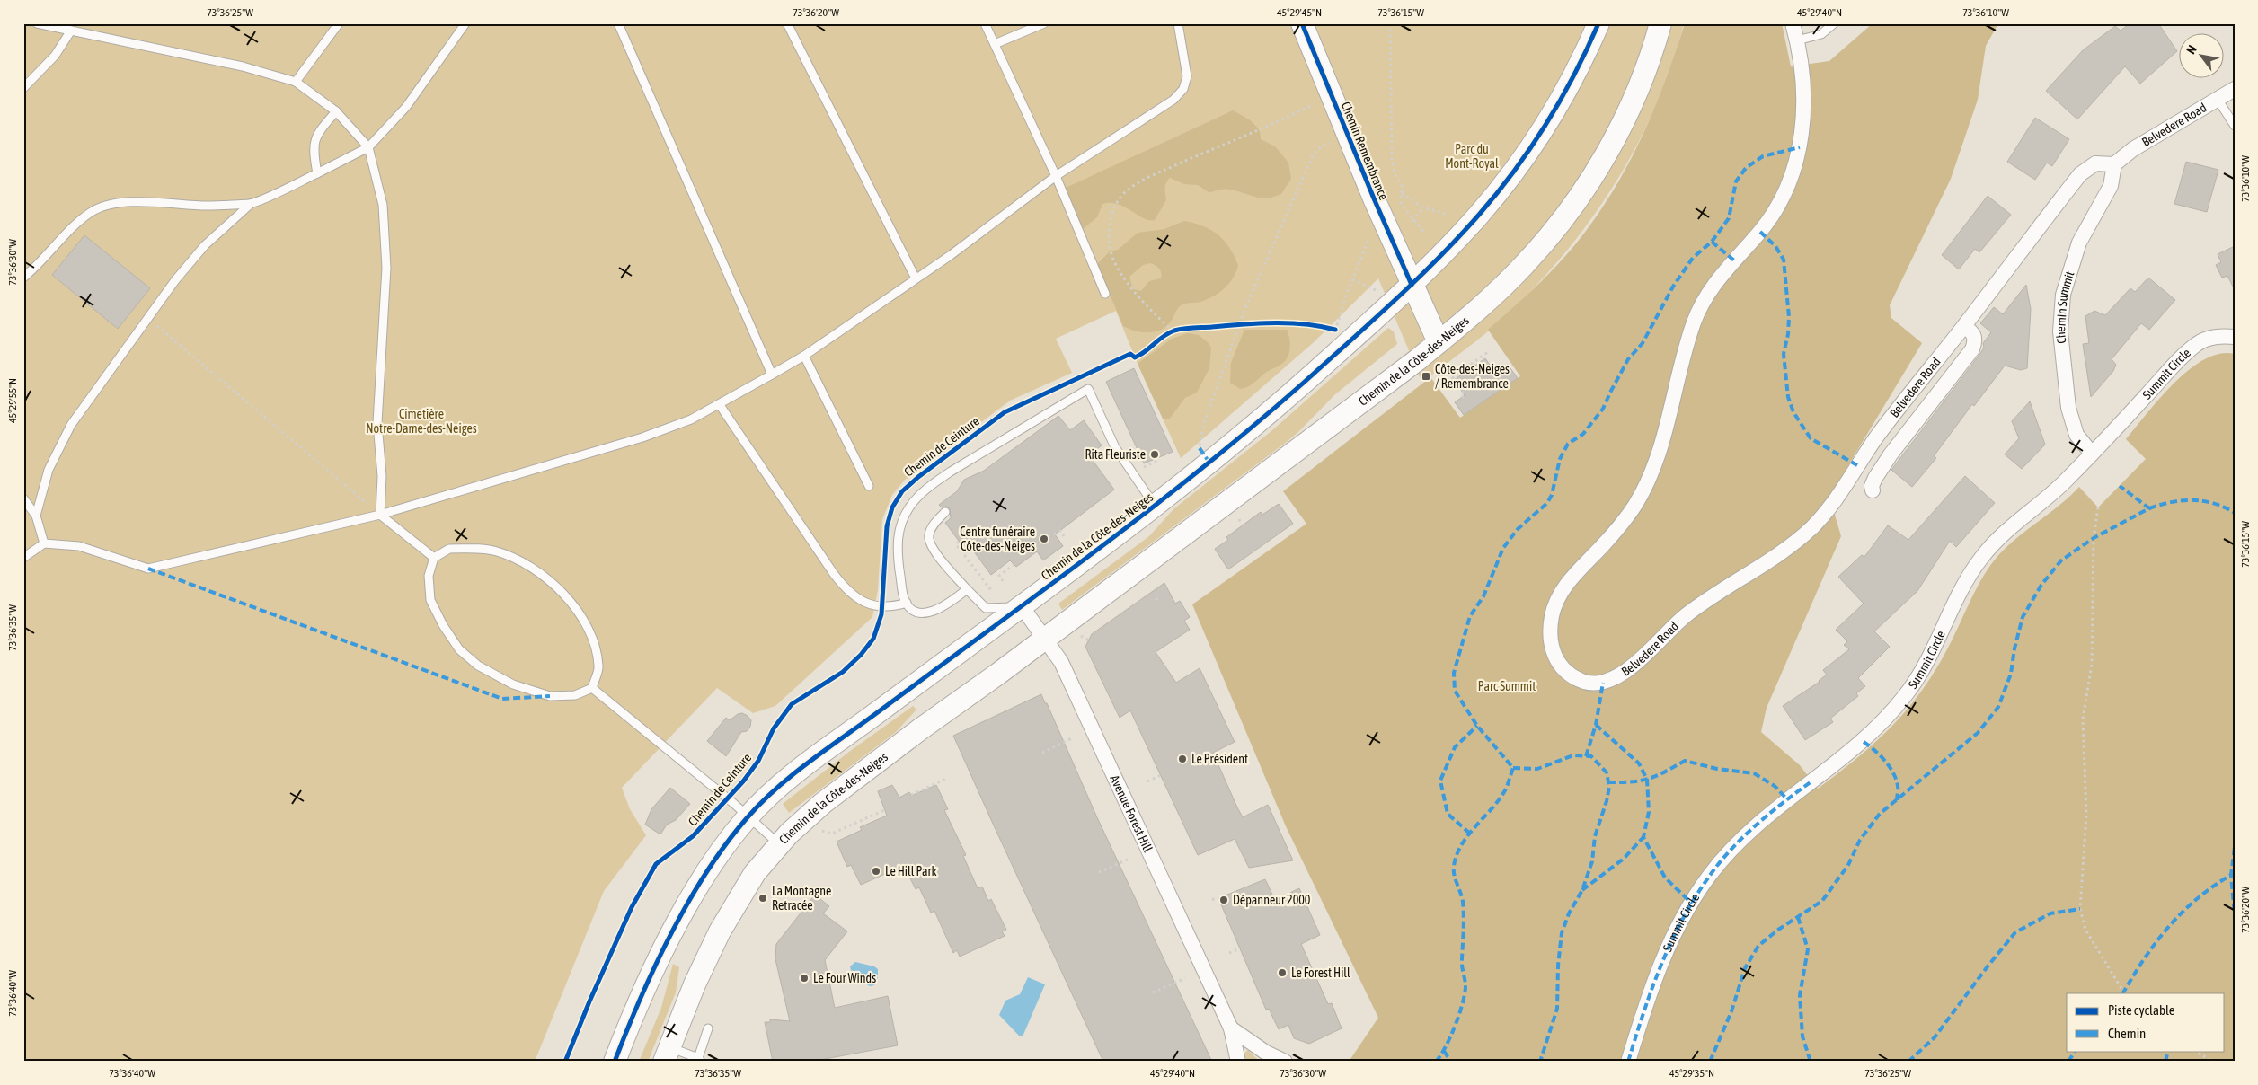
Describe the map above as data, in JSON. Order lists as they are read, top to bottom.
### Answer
{
  "streets": {
    "main road": ["Chemin Remembrance", "Chemin de la Côte-des-Neiges"],
    "street": [
      "Belvedere Road",
      "Chemin Summit",
      "Summit Circle",
      "Avenue Forest Hill"
    ],
    "cycle path": ["Chemin de Ceinture"]
  },
  "crossings": [
    ["Belvedere Road", "Chemin Summit"],
    ["Chemin Remembrance", "Chemin de la Côte-des-Neiges"],
    ["Chemin Summit", "Summit Circle"],
    ["Chemin de la Côte-des-Neiges", "Avenue Forest Hill"]
  ],
  "parks": ["Parc du Mont-Royal", "Cimetière Notre-Dame-des-Neiges", "Parc Summit"],
  "places": {
    "transit": ["Côte-des-Neiges / Remembrance"],
    "other": [
      "Rita Fleuriste",
      "Centre funéraire Côte-des-Neiges",
      "Le Président",
      "Le Hill Park",
      "La Montagne Retracée",
      "Dépanneur 2000",
      "Le Forest Hill",
      "Le Four Winds"
    ]
  },
  "legend": ["Piste cyclable", "Chemin"],
  "north": "top left",
  "coordinates": [
    "73°36'25\"W",
    "73°36'20\"W",
    "45°29'45\"N",
    "73°36'15\"W",
    "45°29'40\"N",
    "73°36'10\"W",
    "73°36'30\"W",
    "45°29'55\"N",
    "73°36'35\"W",
    "73°36'40\"W",
    "45°29'35\"N"
  ]
}
